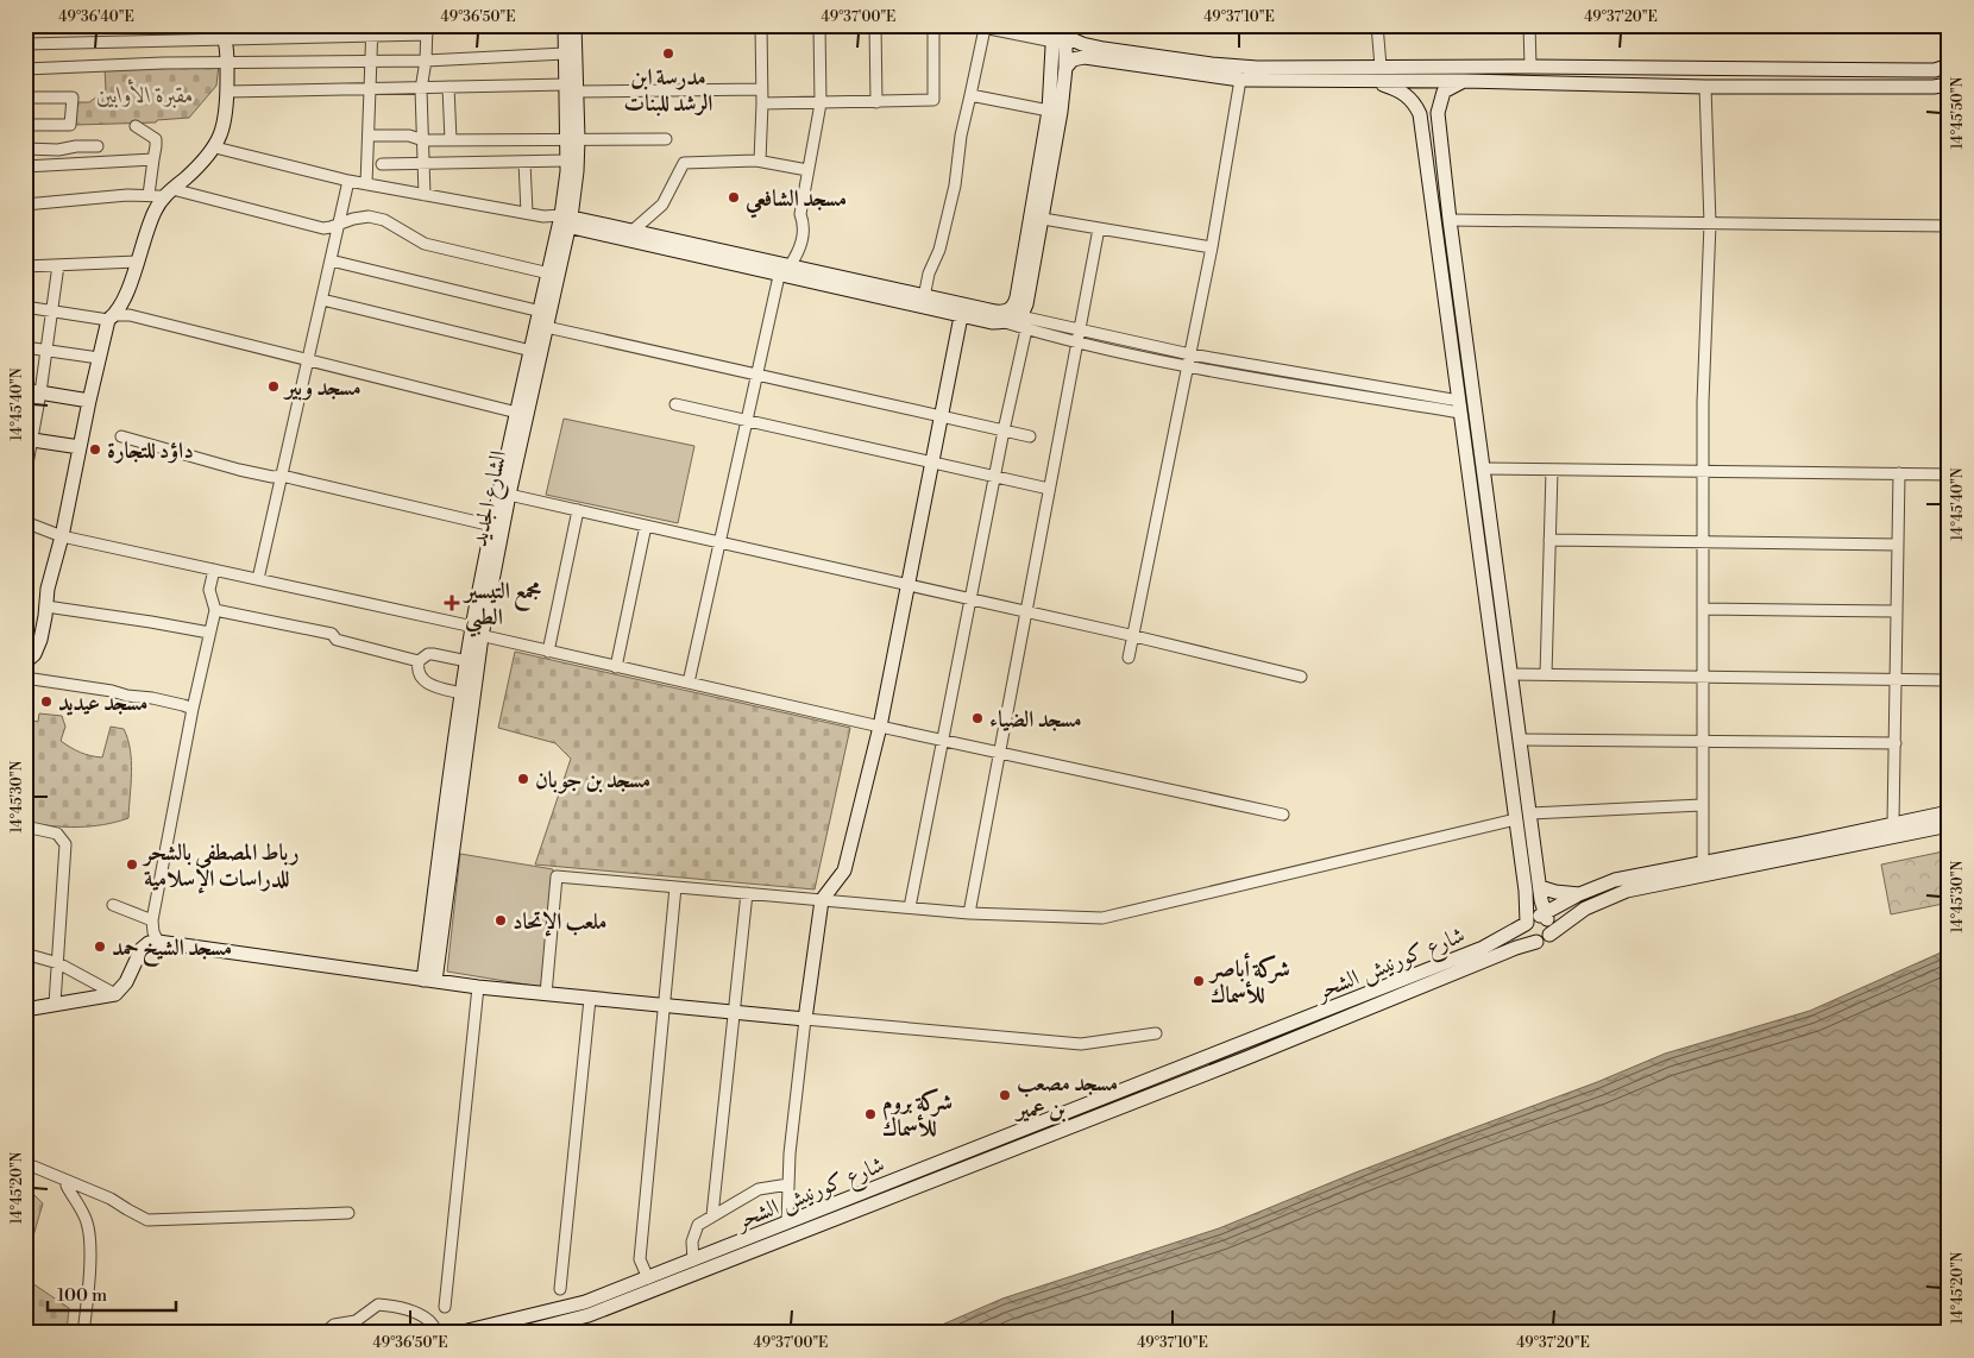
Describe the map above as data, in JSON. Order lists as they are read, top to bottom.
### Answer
{
  "streets": {
    "street": ["الشارع الجديد", "شارع كورنيش الشحر"]
  },
  "parks": ["مقبرة الأوابين"],
  "places": {
    "other": [
      "مدرسة ابن الرشد للبنات",
      "مسجد الشافعي",
      "مسجد وبير",
      "داؤد للتجارة",
      "مسجد عيديد",
      "مسجد الضياء",
      "مسجد بن جوبان",
      "رباط المصطفى بالشحر للدراسات الإسلامية",
      "ملعب الإتحاد",
      "مسجد الشيخ حمد",
      "شركة أباصر للأسماك",
      "مسجد مصعب بن عمير",
      "شركة بروم للأسماك"
    ],
    "health": ["مجمع التيسير الطبي"]
  },
  "scale_bar": "100 m",
  "coordinates": [
    "49°36'40\"E",
    "49°36'50\"E",
    "49°37'00\"E",
    "49°37'10\"E",
    "49°37'20\"E",
    "14°45'50\"N",
    "14°45'40\"N",
    "14°45'30\"N",
    "14°45'20\"N"
  ]
}
